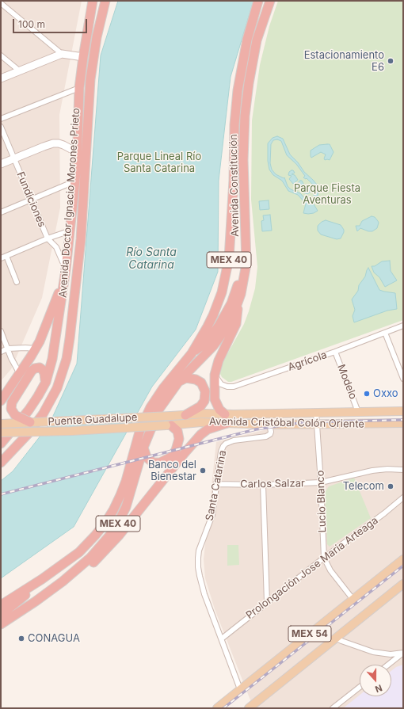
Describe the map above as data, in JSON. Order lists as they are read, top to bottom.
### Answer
{
  "streets": {
    "highway": ["Avenida Constitución", "Avenida Doctor Ignacio Morones Prieto", "MEX 40"],
    "main road": ["Puente Guadalupe", "Avenida Cristóbal Colón Oriente", "MEX 54"],
    "street": [
      "Fundiciones",
      "Agrícola",
      "Modelo",
      "Carlos Salzar",
      "Santa Catarina",
      "Lucio Blanco",
      "Prolongación Jose Maria Arteaga"
    ]
  },
  "crossings": [
    ["Fundiciones", "Avenida Doctor Ignacio Morones Prieto"],
    ["Agrícola", "Modelo"],
    ["Modelo", "Avenida Cristóbal Colón Oriente"],
    ["Puente Guadalupe", "Avenida Cristóbal Colón Oriente"],
    ["Avenida Cristóbal Colón Oriente", "Santa Catarina"],
    ["Avenida Cristóbal Colón Oriente", "Lucio Blanco"],
    ["Carlos Salzar", "Santa Catarina"],
    ["Carlos Salzar", "Lucio Blanco"],
    ["Santa Catarina", "Prolongación Jose Maria Arteaga"],
    ["Santa Catarina", "MEX 54"],
    ["Lucio Blanco", "Prolongación Jose Maria Arteaga"],
    ["Lucio Blanco", "MEX 54"]
  ],
  "water": ["Río Santa Catarina"],
  "parks": ["Parque Lineal Río Santa Catarina", "Parque Fiesta Aventuras"],
  "places": [
    "Estacionamiento E6",
    "Oxxo",
    "Banco del Bienestar",
    "Telecom",
    "CONAGUA"
  ],
  "scale_bar": "100 m",
  "north": "bottom"
}
